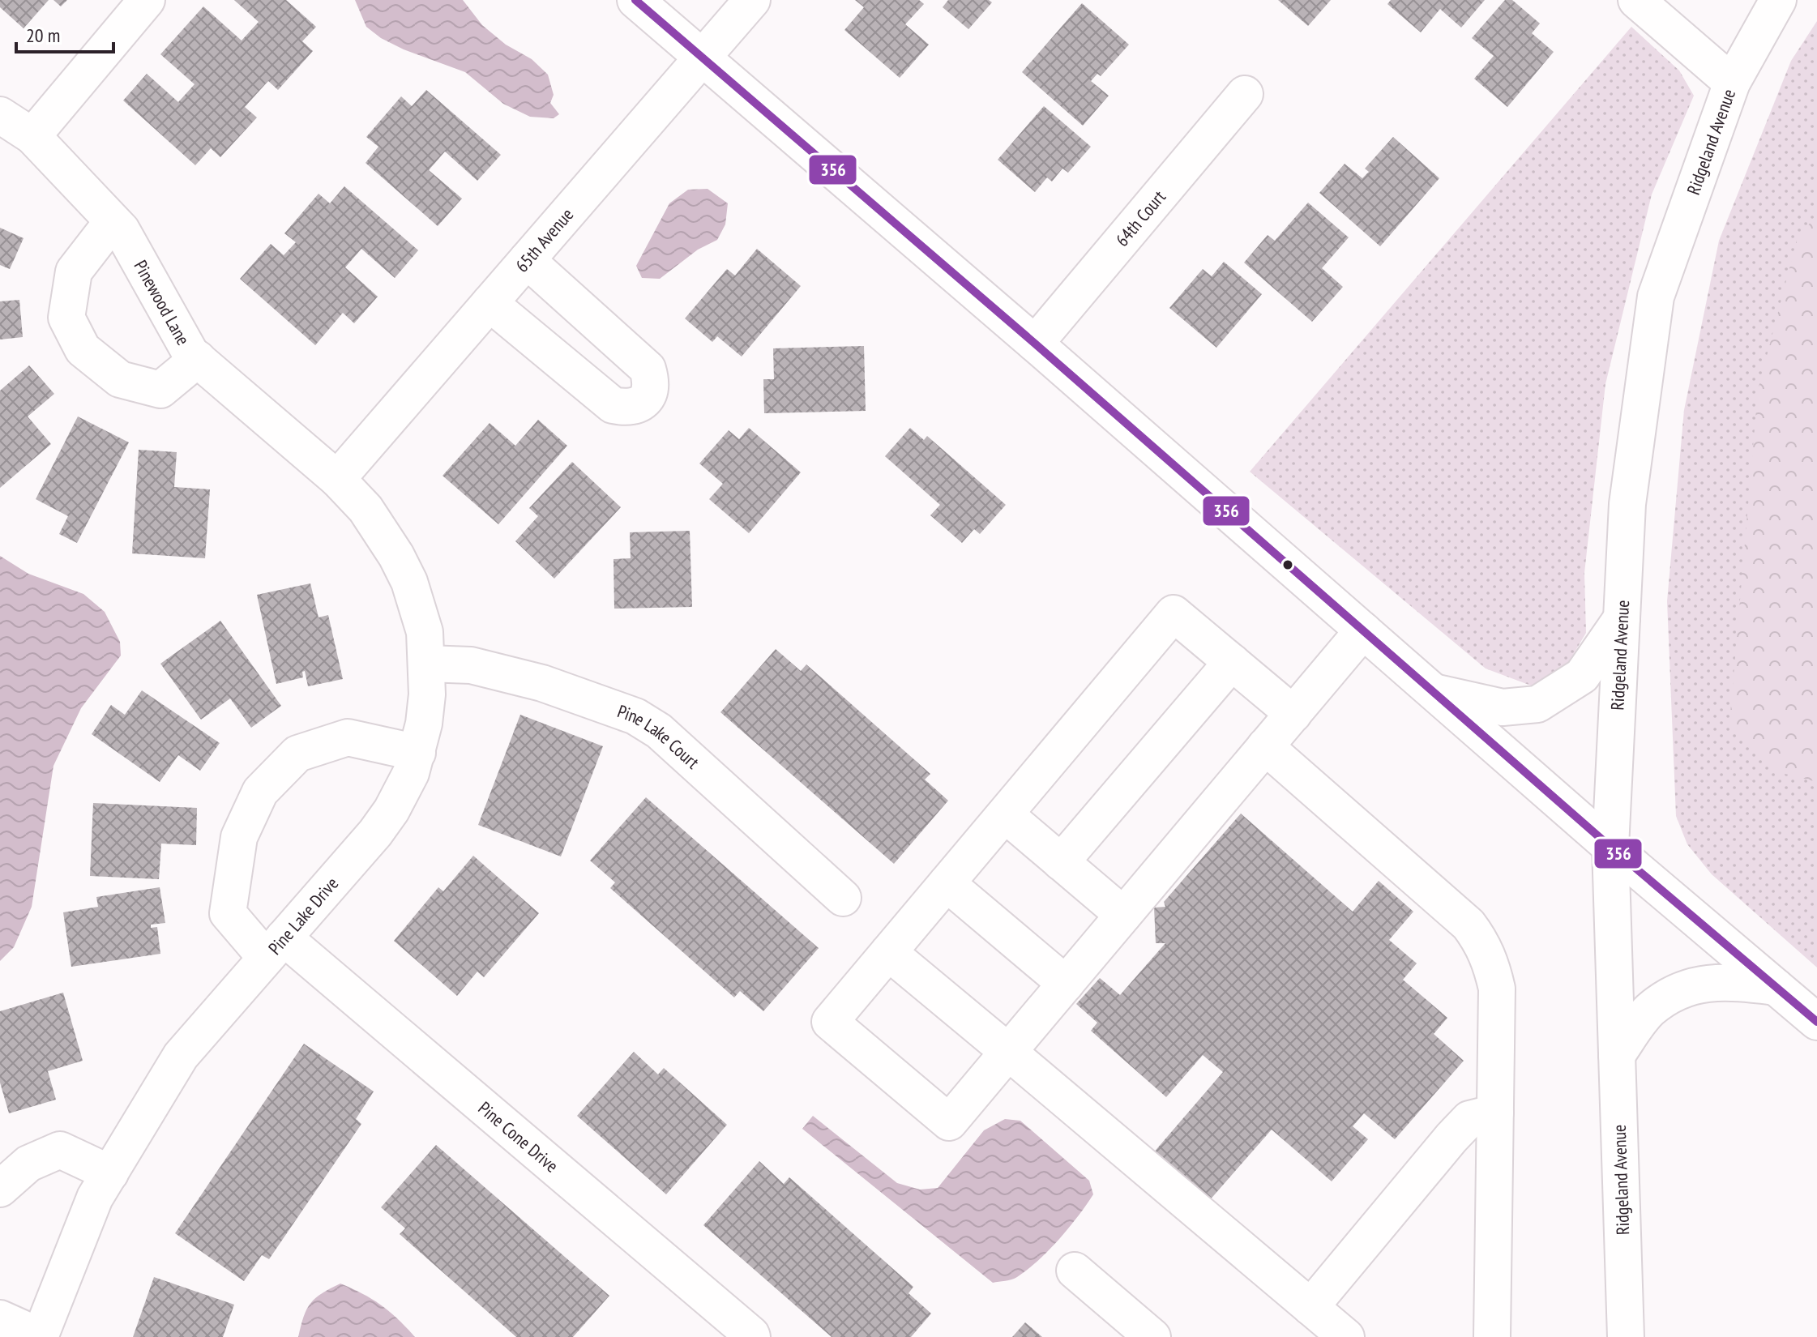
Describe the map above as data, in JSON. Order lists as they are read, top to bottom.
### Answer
{
  "streets": {
    "street": [
      "Ridgeland Avenue",
      "64th Court",
      "65th Avenue",
      "Pinewood Lane",
      "Pine Lake Court",
      "Pine Lake Drive",
      "Pine Cone Drive"
    ]
  },
  "crossings": [
    ["65th Avenue", "Pinewood Lane"],
    ["65th Avenue", "Pine Lake Drive"],
    ["Pinewood Lane", "Pine Lake Drive"],
    ["Pine Lake Court", "Pine Lake Drive"],
    ["Pine Lake Drive", "Pine Cone Drive"]
  ],
  "lines": ["transit line 356"],
  "scale_bar": "20 m"
}
